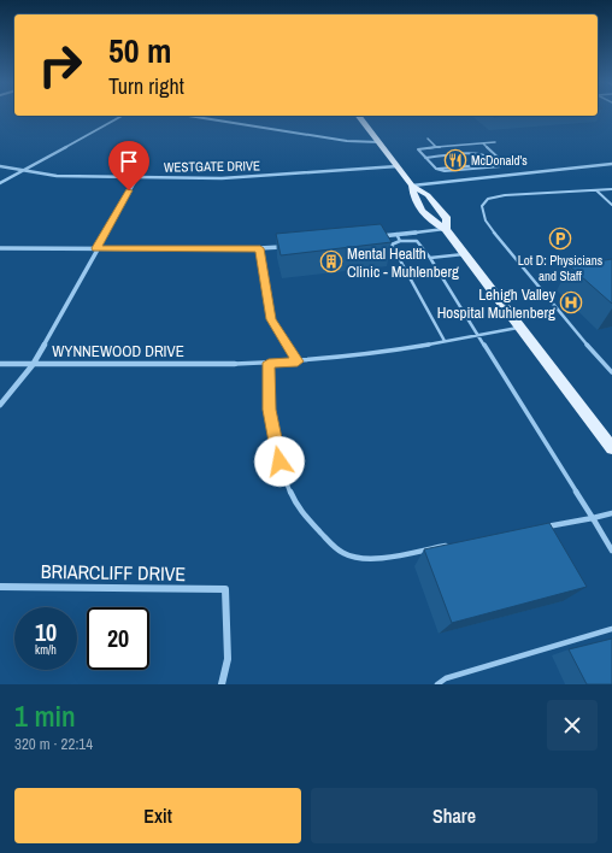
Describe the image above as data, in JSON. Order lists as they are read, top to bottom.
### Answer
{
  "streets": {
    "street": ["WESTGATE DRIVE", "WYNNEWOOD DRIVE", "BRIARCLIFF DRIVE"]
  },
  "places": {
    "restaurant": ["McDonald's"],
    "parking": ["Lot D: Physicians and Staff"],
    "building": ["Mental Health Clinic - Muhlenberg"],
    "hospital": ["Lehigh Valley Hospital Muhlenberg"]
  },
  "page": {
    "turn": ["50 m", "Turn right"],
    "speed": "10 km/h",
    "limit": "20",
    "heading": ["1 min", "320 m · 22:14"],
    "buttons": ["Exit", "Share"]
  }
}
